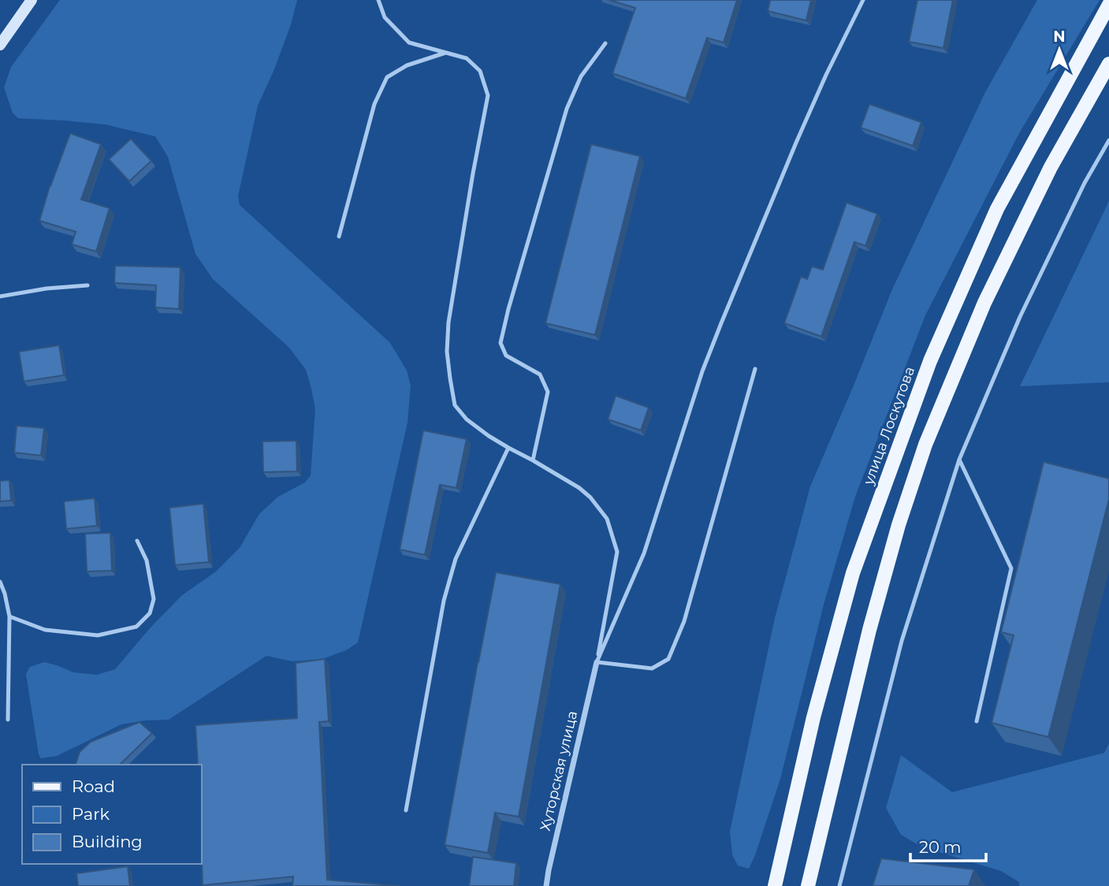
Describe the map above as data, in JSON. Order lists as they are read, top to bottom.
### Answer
{
  "streets": {
    "main road": ["улица Лоскутова"],
    "street": ["Хуторская улица"]
  },
  "legend": ["Road", "Park", "Building"],
  "scale_bar": "20 m",
  "north": "top"
}
